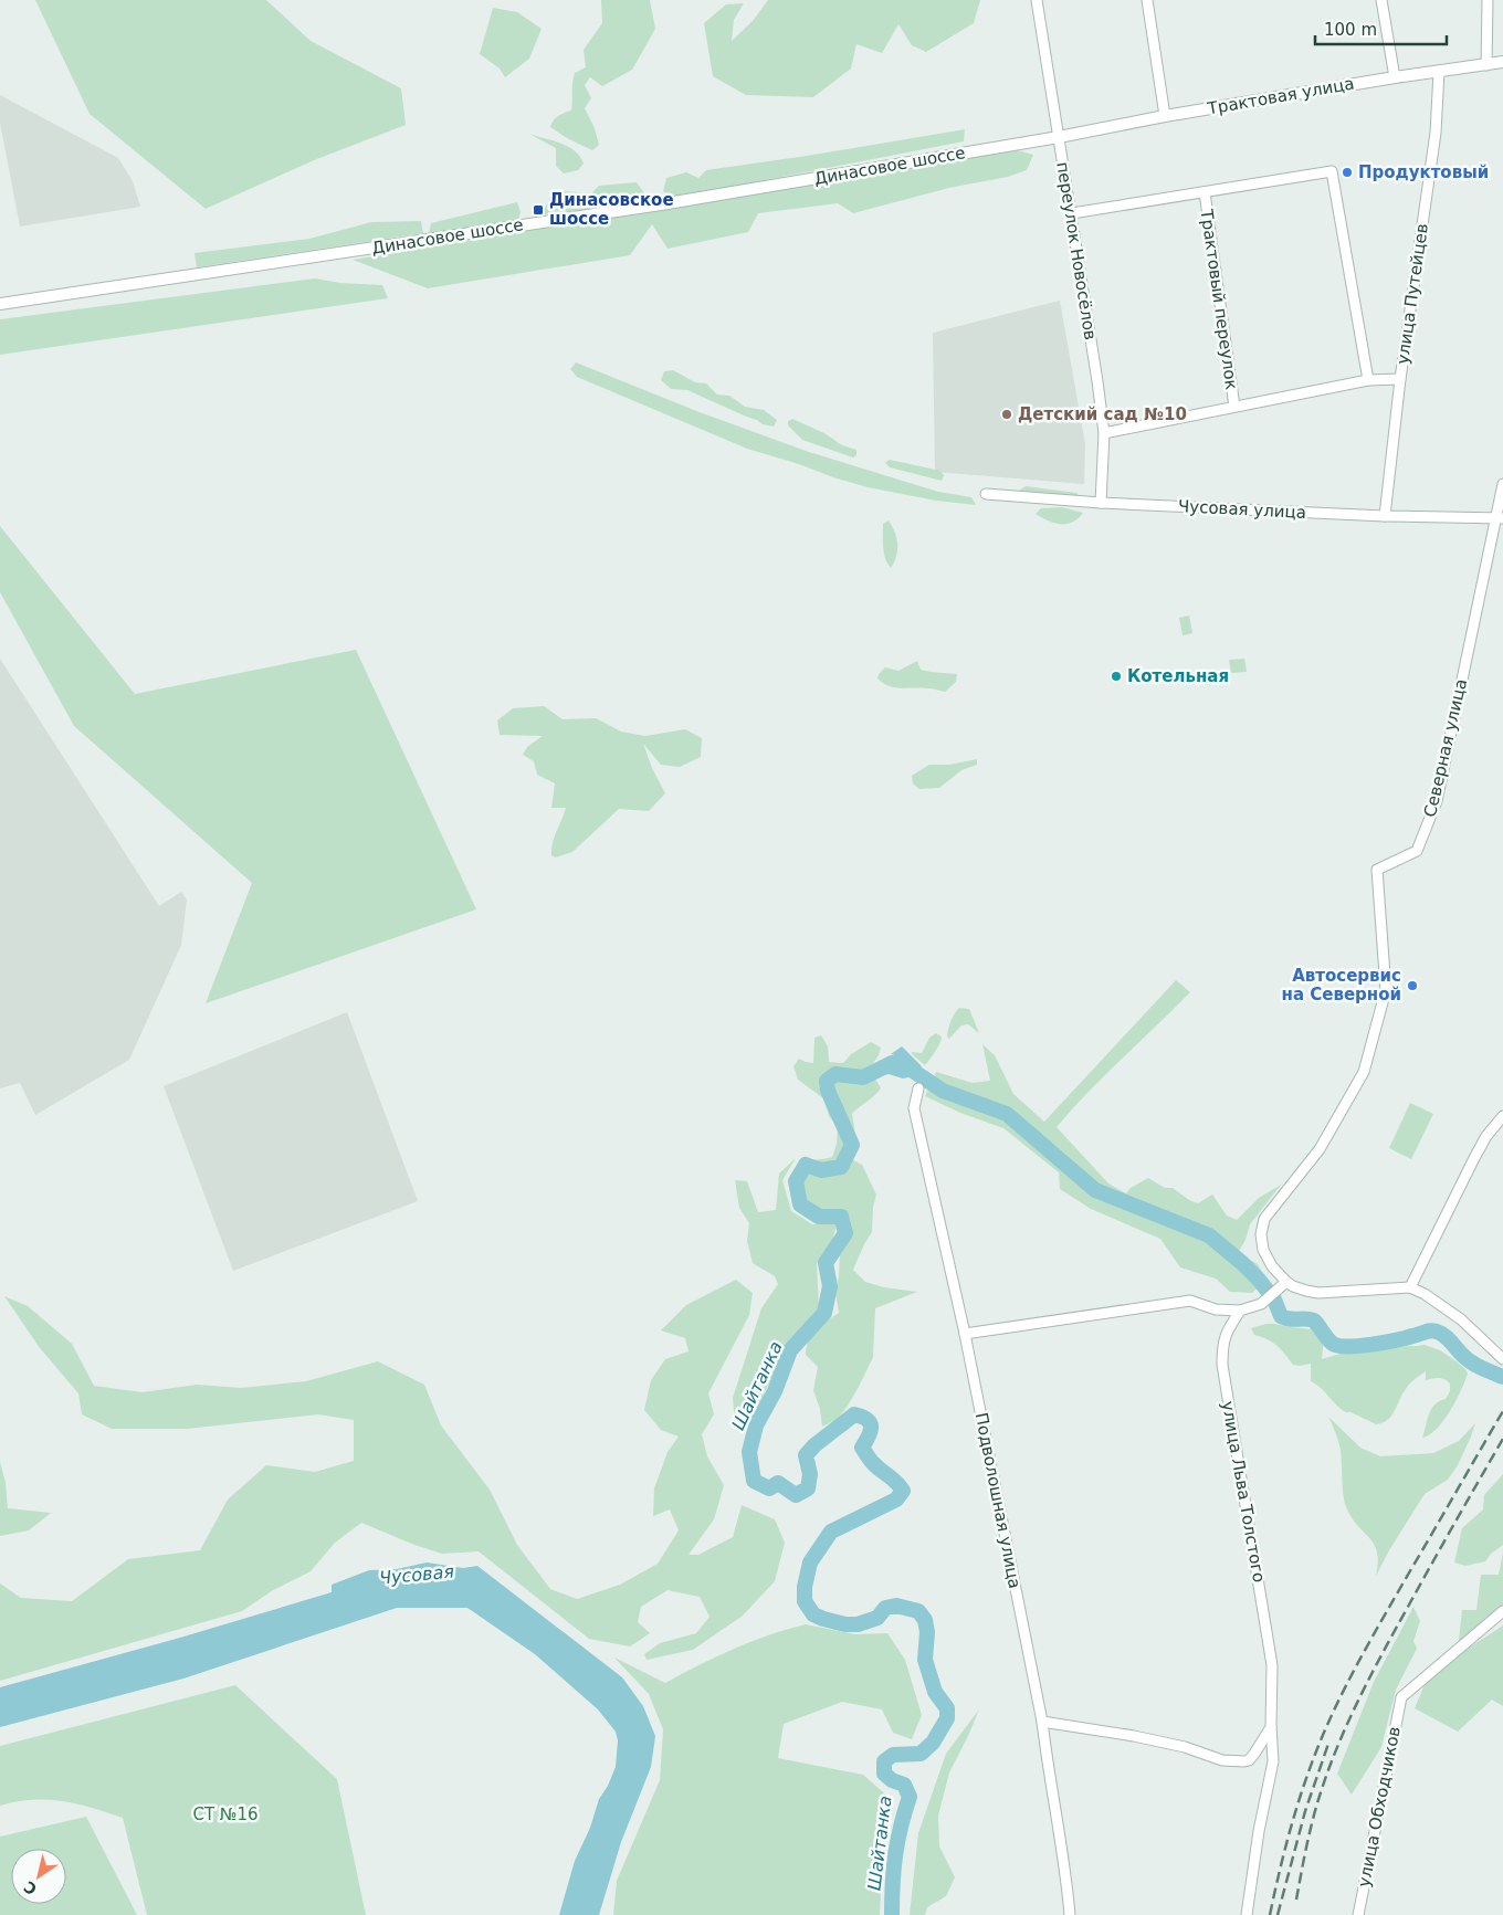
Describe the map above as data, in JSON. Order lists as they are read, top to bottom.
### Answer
{
  "streets": {
    "street": [
      "Трактовая улица",
      "Динасовое шоссе",
      "переулок Новосёлов",
      "улица Путейцев",
      "Трактовый переулок",
      "Чусовая улица",
      "Северная улица",
      "улица Льва Толстого",
      "Подволошная улица",
      "улица Обходчиков"
    ]
  },
  "crossings": [
    ["Трактовая улица", "Динасовое шоссе"],
    ["Трактовая улица", "переулок Новосёлов"],
    ["Трактовая улица", "улица Путейцев"],
    ["Динасовое шоссе", "переулок Новосёлов"],
    ["переулок Новосёлов", "Чусовая улица"],
    ["улица Путейцев", "Чусовая улица"],
    ["Чусовая улица", "Северная улица"]
  ],
  "water": ["Шайтанка", "Чусовая"],
  "parks": ["СТ №16"],
  "places": {
    "other": [
      "Продуктовый",
      "Детский сад №10",
      "Котельная",
      "Автосервис на Северной"
    ],
    "transit": ["Динасовское шоссе"]
  },
  "scale_bar": "100 m",
  "north": "bottom left"
}
